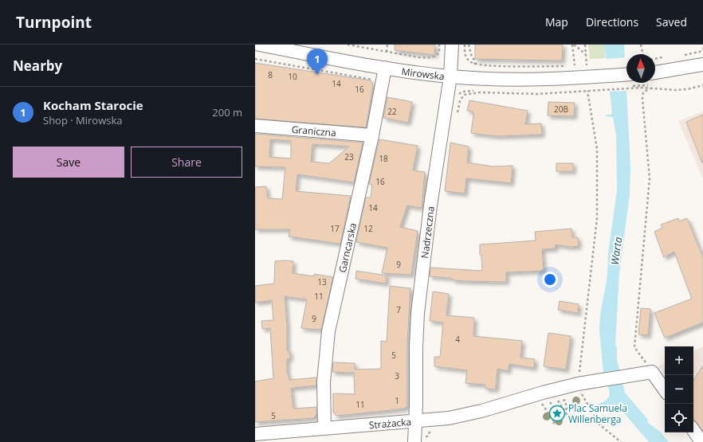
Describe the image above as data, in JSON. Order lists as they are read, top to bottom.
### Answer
{
  "streets": {
    "street": [
      "Mirowska",
      "Graniczna",
      "Nadrzeczna",
      "Garncarska",
      "Strażacka"
    ]
  },
  "crossings": [
    ["Mirowska", "Nadrzeczna"],
    ["Mirowska", "Garncarska"],
    ["Graniczna", "Garncarska"],
    ["Nadrzeczna", "Strażacka"],
    ["Garncarska", "Strażacka"]
  ],
  "water": ["Warta"],
  "places": {
    "place": ["Plac Samuela Willenberga"]
  },
  "house_numbers": [
    "8",
    "10",
    "14",
    "16",
    "20B",
    "22",
    "23",
    "18",
    "16",
    "14",
    "17",
    "12",
    "9",
    "13",
    "11",
    "7",
    "9",
    "4",
    "5",
    "3",
    "1",
    "11",
    "5"
  ],
  "north": "top",
  "page": {
    "header": "Turnpoint",
    "nav": ["Map", "Directions", "Saved"],
    "heading": "Nearby",
    "pins": "1",
    "list": [
      {
        "mark": "1",
        "name": "Kocham Starocie",
        "note": "Shop · Mirowska",
        "value": "200 m"
      }
    ],
    "buttons": ["Save", "Share"],
    "map_buttons": ["+", "−"]
  }
}
